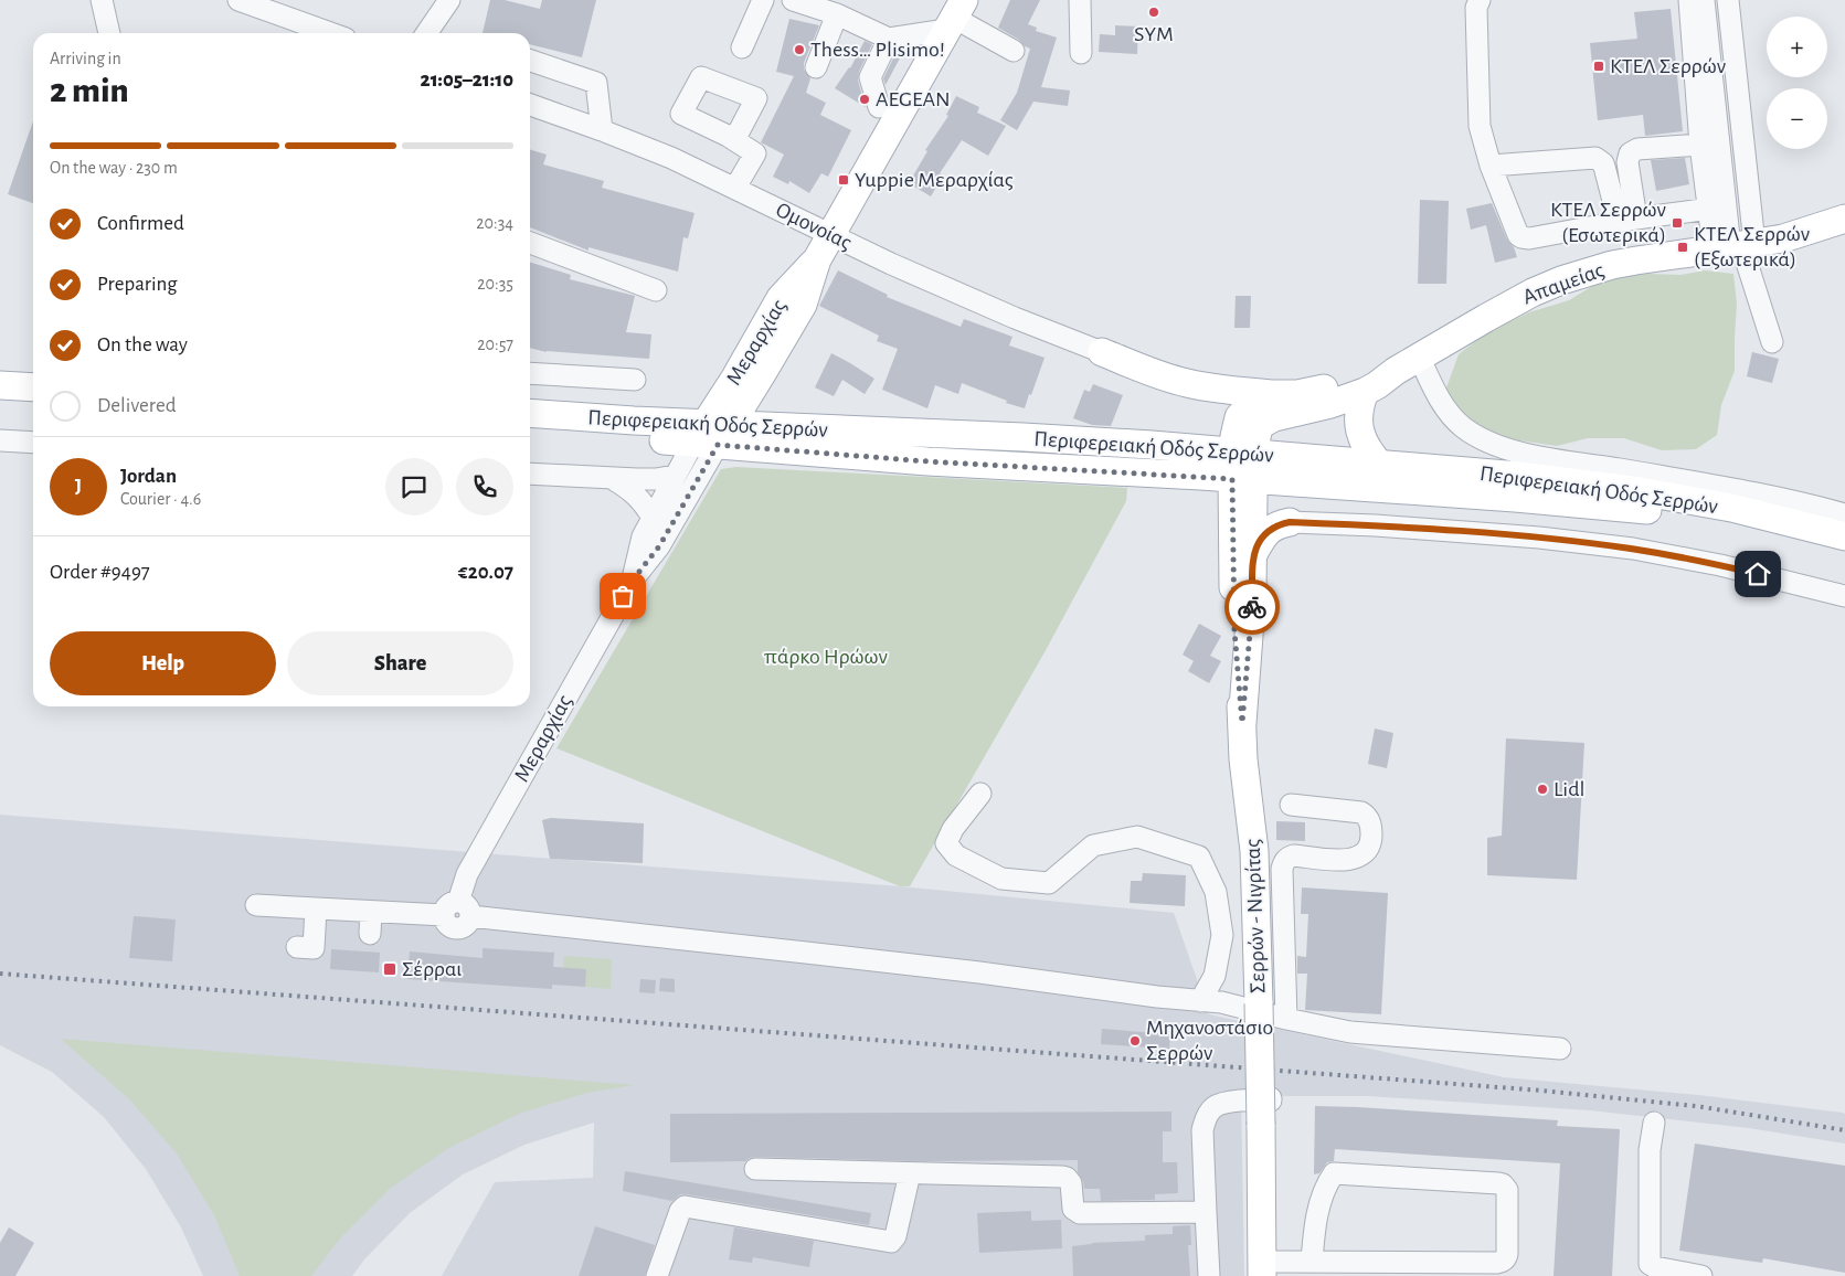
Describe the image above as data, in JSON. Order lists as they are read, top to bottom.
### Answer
{
  "streets": {
    "main road": [
      "Απαμείας",
      "Μεραρχίας",
      "Περιφερειακή Οδός Σερρών",
      "Σερρών - Νιγρίτας"
    ],
    "street": ["Ομονοίας"]
  },
  "crossings": [
    ["Ομονοίας", "Μεραρχίας"],
    ["Απαμείας", "Σερρών - Νιγρίτας"],
    ["Μεραρχίας", "Περιφερειακή Οδός Σερρών"],
    ["Περιφερειακή Οδός Σερρών", "Σερρών - Νιγρίτας"]
  ],
  "parks": ["πάρκο Ηρώων"],
  "places": {
    "other": [
      "SYM",
      "Thess… Plisimo!",
      "AEGEAN",
      "Lidl",
      "Μηχανοστάσιο Σερρών"
    ],
    "transit": [
      "ΚΤΕΛ Σερρών",
      "Yuppie Μεραρχίας",
      "ΚΤΕΛ Σερρών (Εσωτερικά)",
      "ΚΤΕΛ Σερρών (Εξωτερικά)",
      "Σέρραι"
    ]
  },
  "page": {
    "map_buttons": ["+", "−"],
    "heading": ["2 min", "Arriving in", "21:05–21:10"],
    "panel": [
      "Jordan",
      "Courier · 4.6",
      "Order #9497",
      "€20.07"
    ],
    "bar": "On the way · 230 m",
    "list": [
      ["Confirmed", "20:34"],
      ["Preparing", "20:35"],
      ["On the way", "20:57"],
      "Delivered"
    ],
    "round": "J",
    "buttons": ["Help", "Share"]
  }
}
